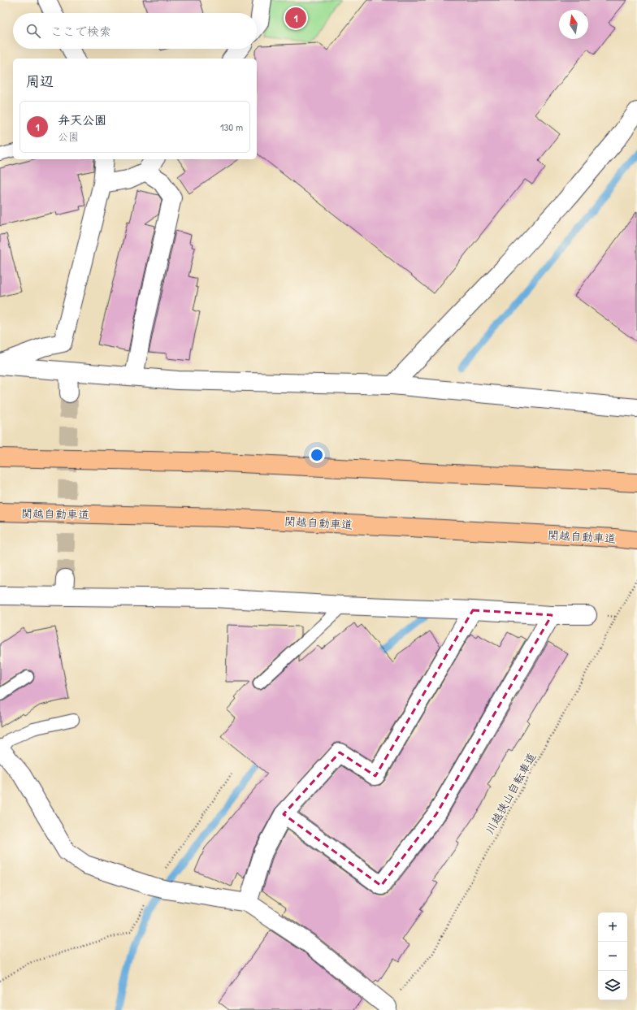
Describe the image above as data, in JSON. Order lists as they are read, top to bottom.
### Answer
{
  "streets": {
    "highway": ["関越自動車道"],
    "path": ["川越狭山自転車道"]
  },
  "north": "top",
  "page": {
    "pins": "1",
    "search": "ここで検索",
    "heading": "周辺",
    "list": [
      {
        "mark": "1",
        "name": "弁天公園",
        "note": "公園",
        "value": "130 m"
      }
    ],
    "map_buttons": ["+", "−"]
  }
}
